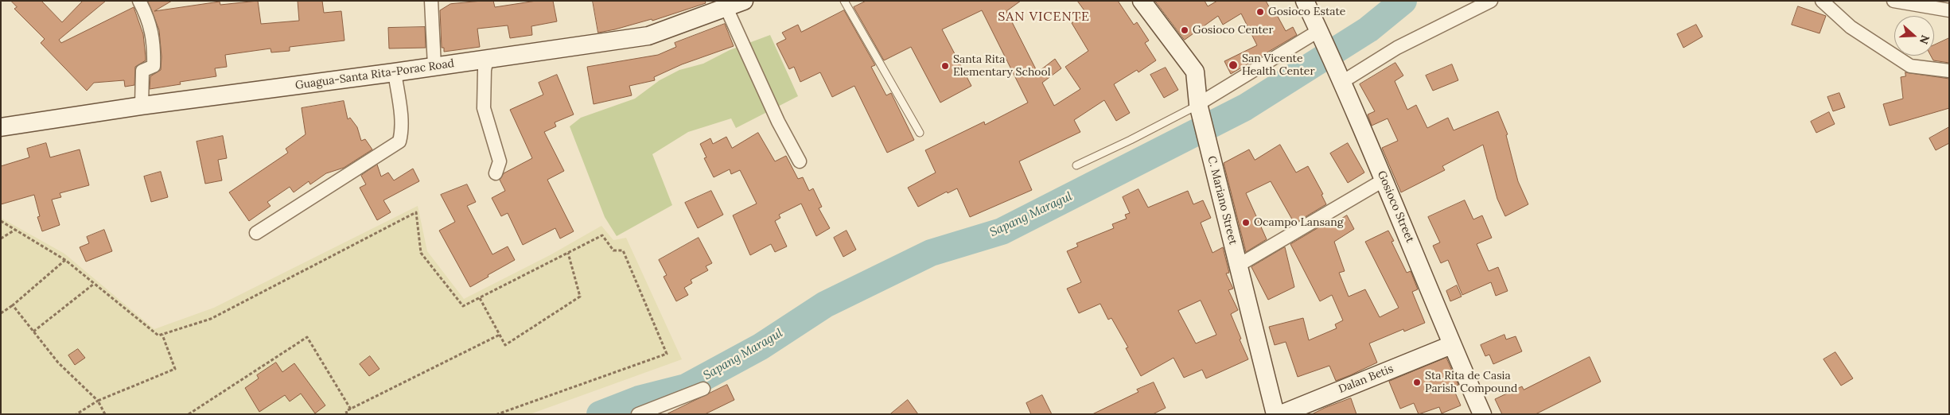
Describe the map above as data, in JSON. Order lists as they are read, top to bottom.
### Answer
{
  "streets": {
    "street": [
      "Guagua-Santa Rita-Porac Road",
      "C. Mariano Street",
      "Gosioco Street",
      "Dalan Betis"
    ]
  },
  "crossings": [
    ["Gosioco Street", "Dalan Betis"]
  ],
  "districts": ["SAN VICENTE"],
  "water": ["Sapang Maragul"],
  "places": [
    "Gosioco Estate",
    "Gosioco Center",
    "San Vicente Health Center",
    "Santa Rita Elementary School",
    "Ocampo Lansang",
    "Sta Rita de Casia Parish Compound"
  ],
  "north": "right"
}
